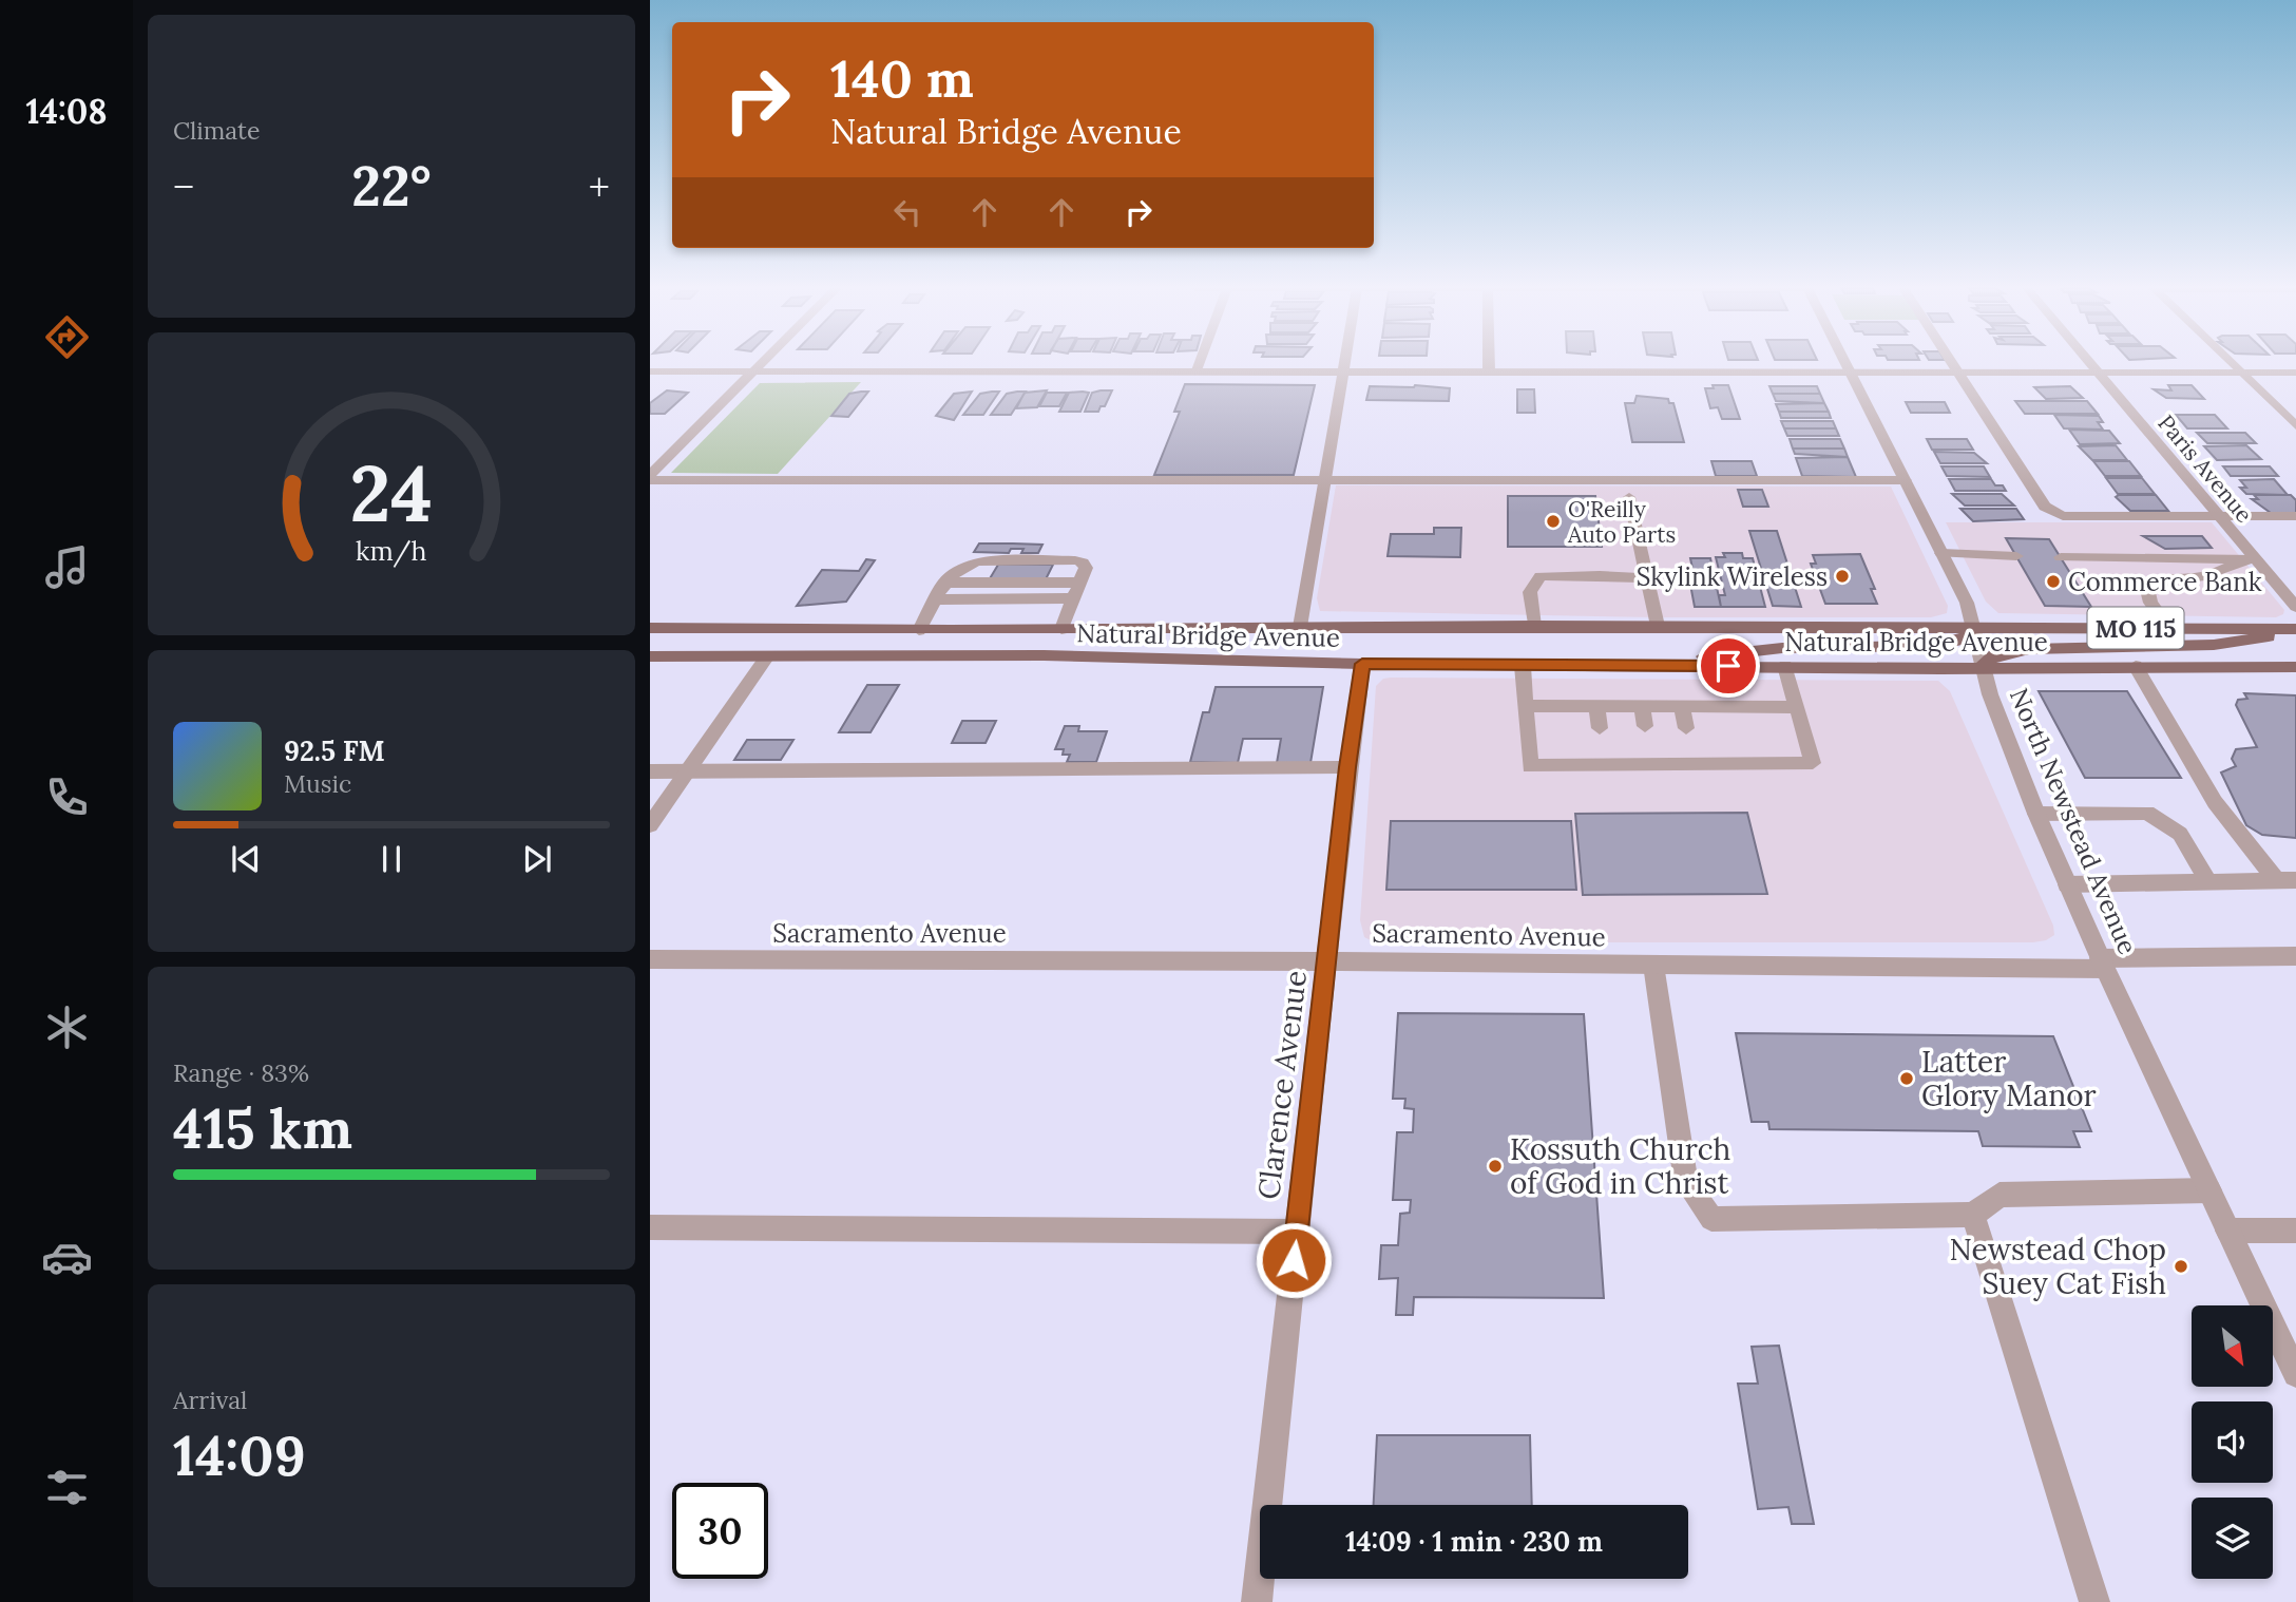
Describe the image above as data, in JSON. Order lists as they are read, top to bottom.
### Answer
{
  "streets": {
    "main road": ["MO 115", "Natural Bridge Avenue"],
    "street": [
      "Paris Avenue",
      "North Newstead Avenue",
      "Sacramento Avenue",
      "Clarence Avenue"
    ]
  },
  "crossings": [
    ["Natural Bridge Avenue", "North Newstead Avenue"],
    ["Natural Bridge Avenue", "Clarence Avenue"],
    ["North Newstead Avenue", "Sacramento Avenue"],
    ["Sacramento Avenue", "Clarence Avenue"]
  ],
  "places": [
    "O'Reilly Auto Parts",
    "Skylink Wireless",
    "Commerce Bank",
    "Latter Glory Manor",
    "Kossuth Church of God in Christ",
    "Newstead Chop Suey Cat Fish"
  ],
  "north": "bottom right",
  "page": {
    "tabs": "14:08",
    "tile": [
      "Climate",
      ["Range · 83%", "415 km"],
      ["Arrival", "14:09"]
    ],
    "turn": ["140 m", "Natural Bridge Avenue"],
    "heat": ["−", "22°", "+"],
    "song": ["92.5 FM", "Music"],
    "limit": "30",
    "trip": "14:09 · 1 min · 230 m",
    "gauge": ["24", "km/h"]
  }
}
